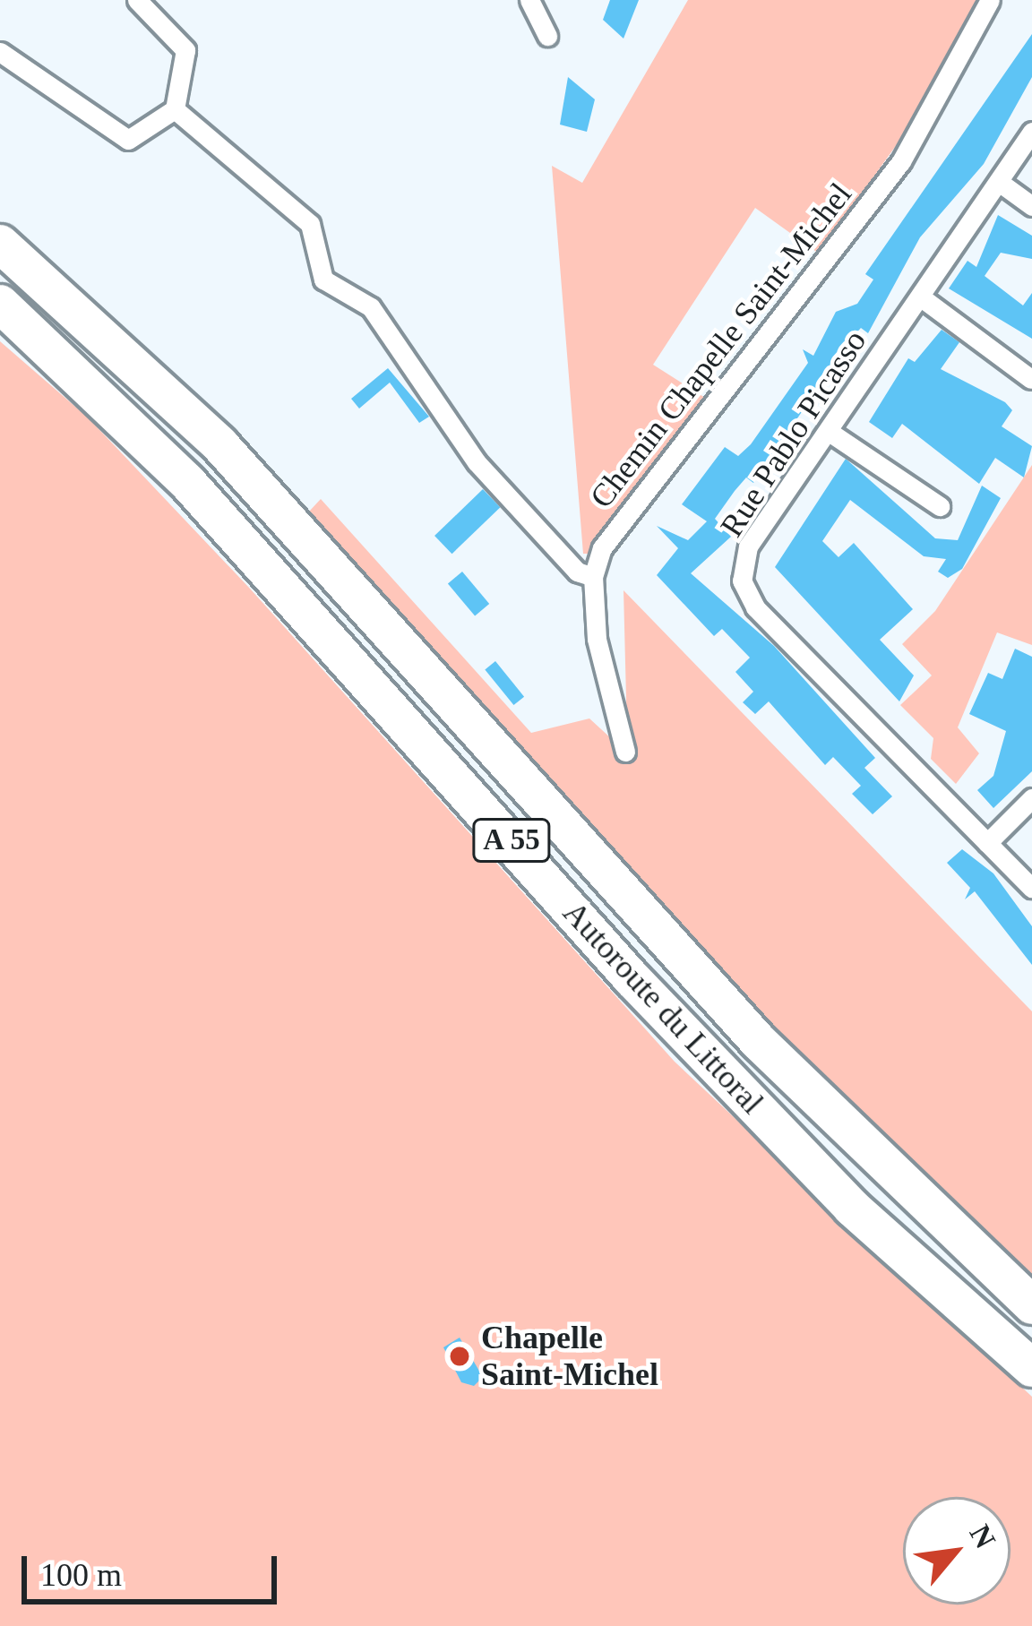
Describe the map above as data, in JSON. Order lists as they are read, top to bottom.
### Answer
{
  "streets": {
    "highway": ["A 55", "Autoroute du Littoral"],
    "street": ["Chemin Chapelle Saint-Michel", "Rue Pablo Picasso"]
  },
  "places": ["Chapelle Saint-Michel"],
  "scale_bar": "100 m",
  "north": "top right"
}
